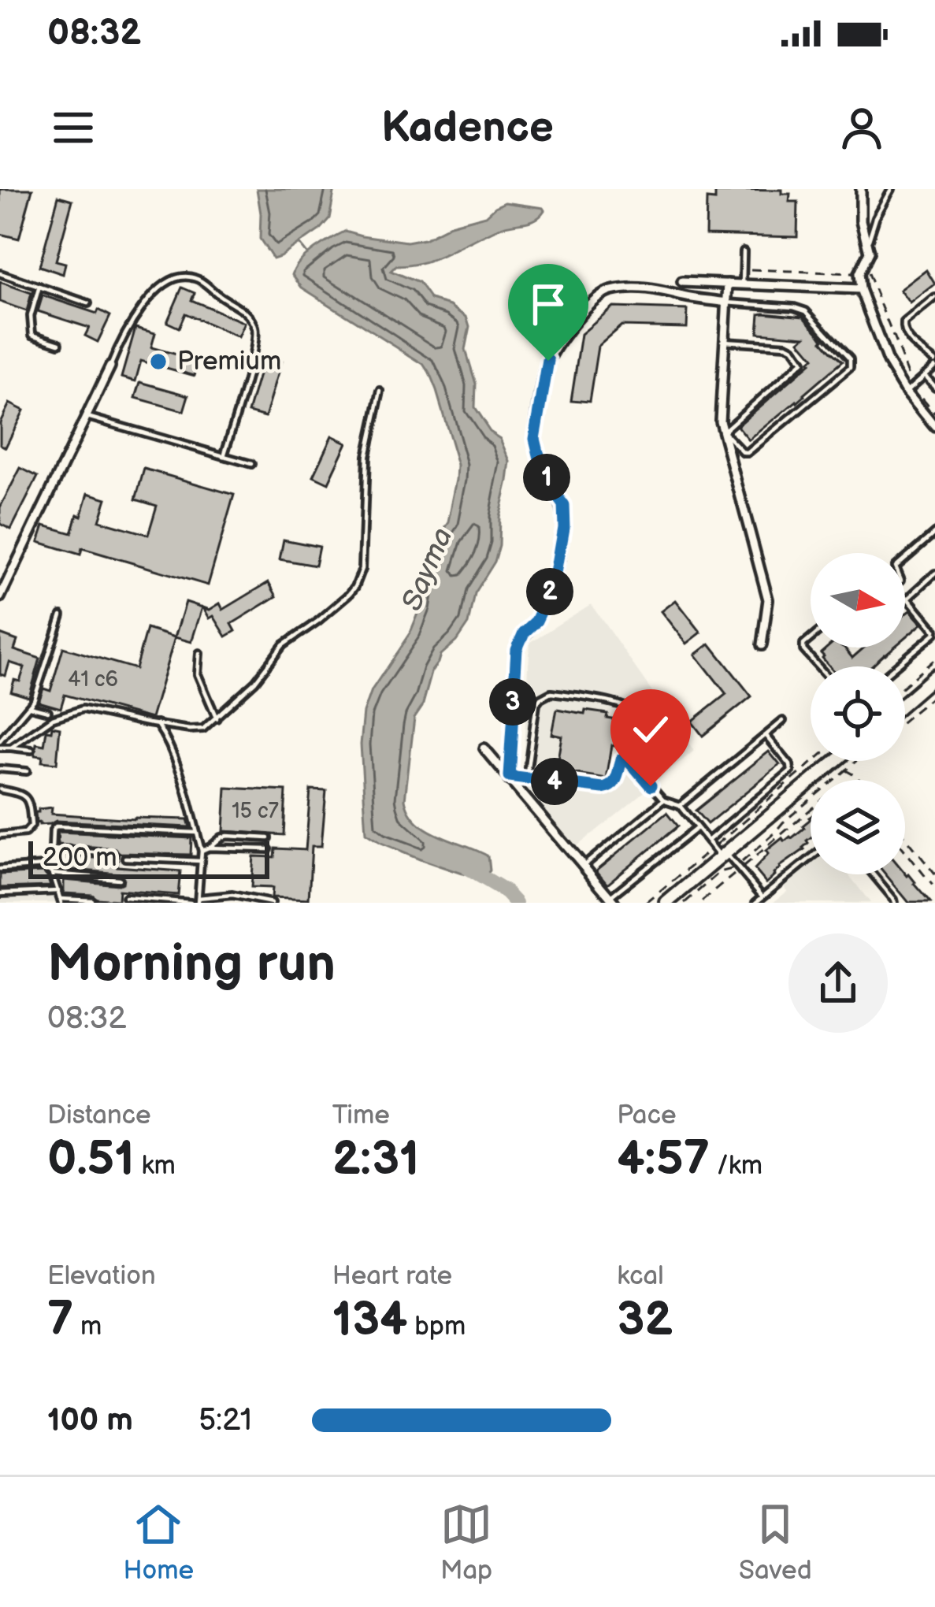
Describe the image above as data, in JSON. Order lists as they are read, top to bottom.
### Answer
{
  "water": ["Sayma"],
  "places": ["Premium"],
  "house_numbers": ["41 с6", "15 с7"],
  "scale_bar": "200 m",
  "north": "right",
  "page": {
    "status": "08:32",
    "header": "Kadence",
    "pins": [
      "1",
      "2",
      "3",
      "4"
    ],
    "scale": "200 m",
    "heading": ["Morning run", "08:32"],
    "stats": [
      ["Distance", "0.51 km"],
      ["Time", "2:31"],
      ["Pace", "4:57 /km"],
      ["Elevation", "7 m"],
      ["Heart rate", "134 bpm"],
      ["kcal", "32"]
    ],
    "list": [
      {
        "name": "100 m",
        "note": "5:21"
      }
    ],
    "tabs": ["Home", "Map", "Saved"]
  }
}
